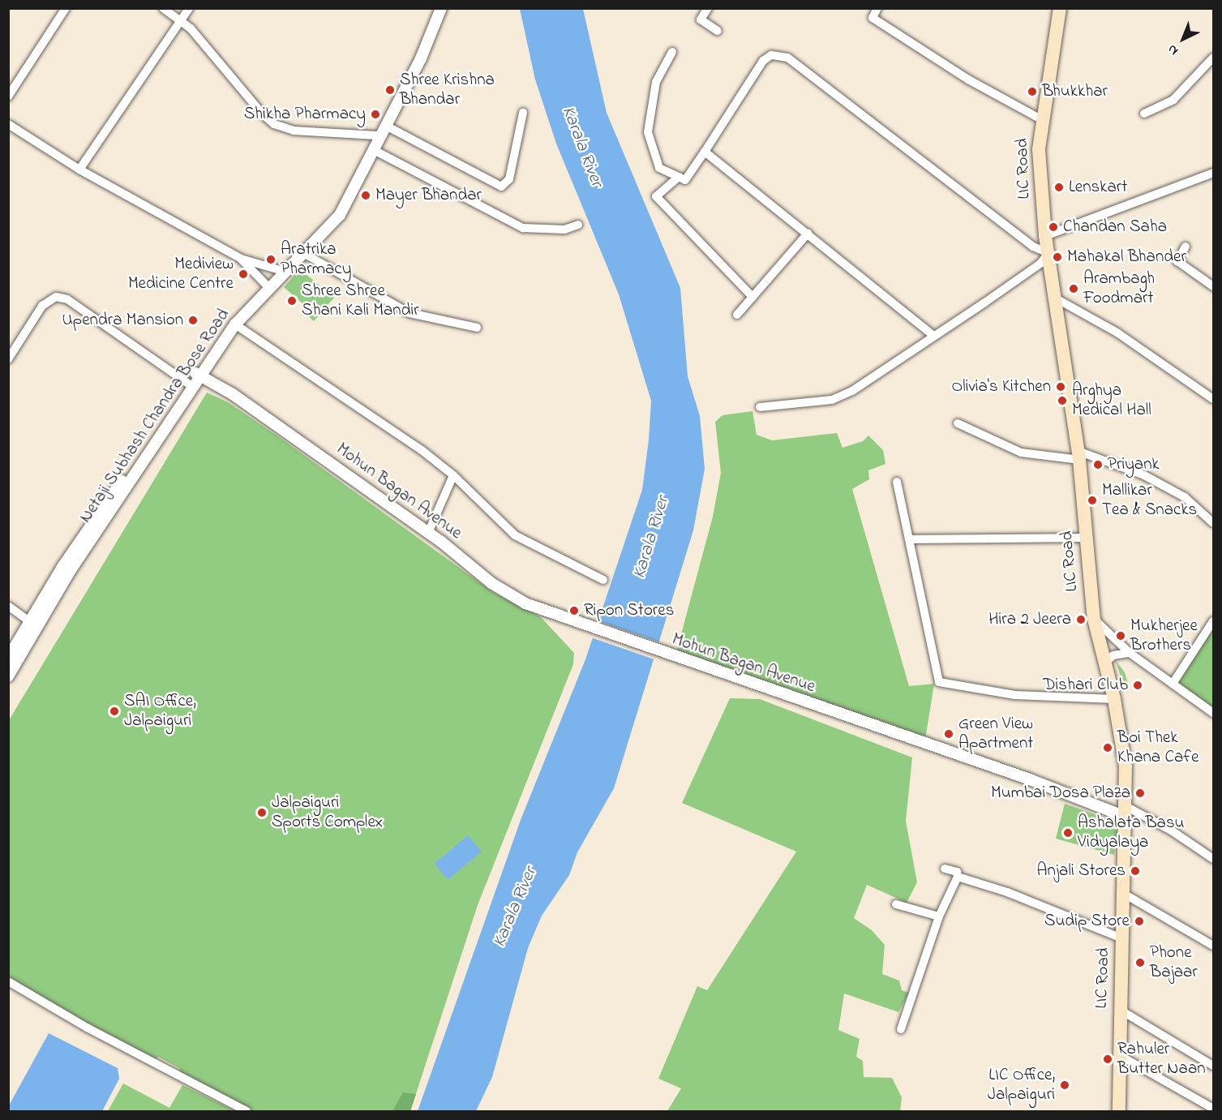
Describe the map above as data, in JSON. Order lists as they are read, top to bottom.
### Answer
{
  "streets": {
    "main road": ["LIC Road"],
    "street": ["Netaji Subhash Chandra Bose Road", "Mohun Bagan Avenue"]
  },
  "crossings": [
    ["LIC Road", "Mohun Bagan Avenue"],
    ["Netaji Subhash Chandra Bose Road", "Mohun Bagan Avenue"]
  ],
  "water": ["Karala River"],
  "places": [
    "Shree Krishna Bhandar",
    "Bhukkhar",
    "Shikha Pharmacy",
    "Lenskart",
    "Mayer Bhandar",
    "Chandan Saha",
    "Mahakal Bhander",
    "Aratrika Pharmacy",
    "Mediview Medicine Centre",
    "Arambagh Foodmart",
    "Shree Shree Shani Kali Mandir",
    "Upendra Mansion",
    "Olivia's Kitchen",
    "Arghya Medical Hall",
    "Priyank",
    "Mallikar Tea & Snacks",
    "Ripon Stores",
    "Hira 2 Jeera",
    "Mukherjee Brothers",
    "Dishari Club",
    "SAI Office, Jalpaiguri",
    "Green View Apartment",
    "Boi Thek Khana Cafe",
    "Mumbai Dosa Plaza",
    "Jalpaiguri Sports Complex",
    "Ashalata Basu Vidyalaya",
    "Anjali Stores",
    "Sudip Store",
    "Phone Bajaar",
    "Rahuler Butter Naan",
    "LIC Office, Jalpaiguri"
  ],
  "north": "bottom left"
}
